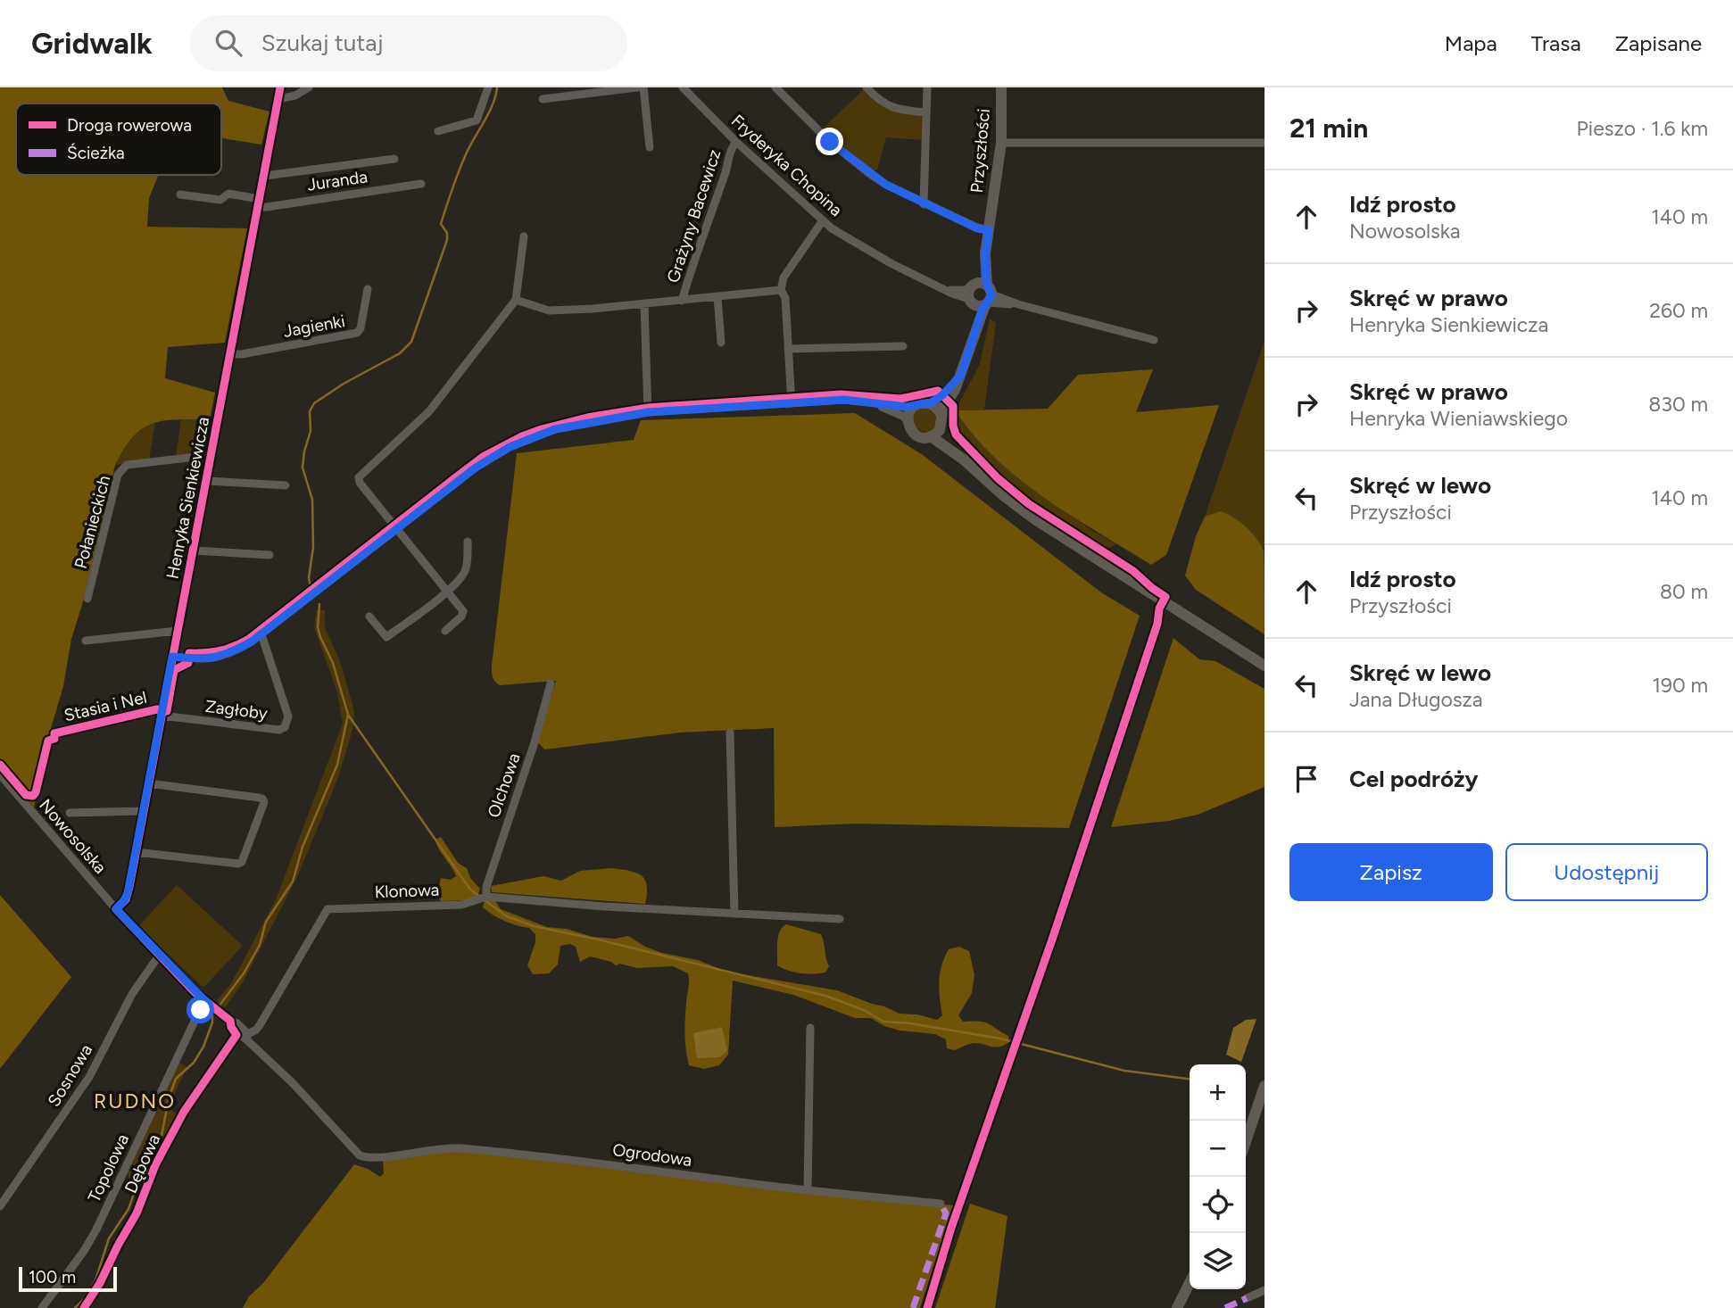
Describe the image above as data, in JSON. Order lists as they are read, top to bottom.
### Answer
{
  "streets": {
    "street": [
      "Przyszłości",
      "Fryderyka Chopina",
      "Juranda",
      "Grażyny Bacewicz",
      "Jagienki",
      "Henryka Sienkiewicza",
      "Połanieckich",
      "Stasia i Nel",
      "Zagłoby",
      "Olchowa",
      "Nowosolska",
      "Klonowa",
      "Sosnowa",
      "Ogrodowa",
      "Dębowa",
      "Topolowa"
    ]
  },
  "crossings": [
    ["Przyszłości", "Fryderyka Chopina"],
    ["Fryderyka Chopina", "Grażyny Bacewicz"],
    ["Juranda", "Henryka Sienkiewicza"],
    ["Jagienki", "Henryka Sienkiewicza"],
    ["Henryka Sienkiewicza", "Połanieckich"],
    ["Henryka Sienkiewicza", "Stasia i Nel"],
    ["Henryka Sienkiewicza", "Zagłoby"],
    ["Henryka Sienkiewicza", "Nowosolska"],
    ["Stasia i Nel", "Zagłoby"],
    ["Olchowa", "Klonowa"],
    ["Nowosolska", "Klonowa"],
    ["Nowosolska", "Sosnowa"],
    ["Nowosolska", "Ogrodowa"],
    ["Nowosolska", "Dębowa"],
    ["Nowosolska", "Topolowa"]
  ],
  "districts": ["RUDNO"],
  "legend": ["Droga rowerowa", "Ścieżka"],
  "scale_bar": "100 m",
  "page": {
    "header": "Gridwalk",
    "search": "Szukaj tutaj",
    "nav": ["Mapa", "Trasa", "Zapisane"],
    "heading": ["21 min", "Pieszo · 1.6 km"],
    "list": [
      ["Idź prosto", "Nowosolska", "140 m"],
      ["Skręć w prawo", "Henryka Sienkiewicza", "260 m"],
      ["Skręć w prawo", "Henryka Wieniawskiego", "830 m"],
      ["Skręć w lewo", "Przyszłości", "140 m"],
      ["Idź prosto", "Przyszłości", "80 m"],
      ["Skręć w lewo", "Jana Długosza", "190 m"],
      "Cel podróży"
    ],
    "buttons": ["Zapisz", "Udostępnij"],
    "map_buttons": ["+", "−"],
    "scale": "100 m"
  }
}
